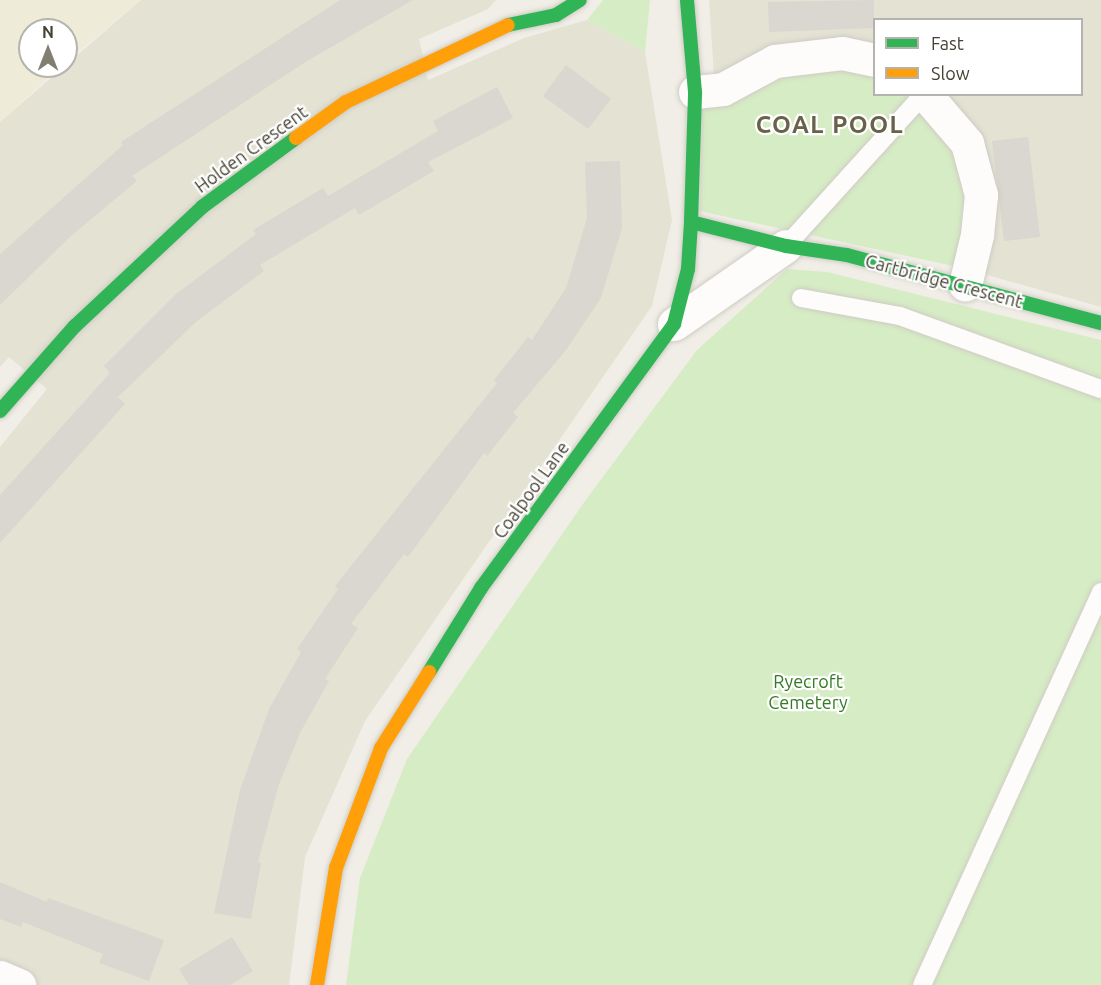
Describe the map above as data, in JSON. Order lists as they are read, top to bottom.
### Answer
{
  "streets": {
    "street": ["Holden Crescent", "Cartbridge Crescent", "Coalpool Lane"]
  },
  "crossings": [
    ["Cartbridge Crescent", "Coalpool Lane"]
  ],
  "districts": ["COAL POOL"],
  "parks": ["Ryecroft Cemetery"],
  "legend": ["Fast", "Slow"],
  "north": "top"
}
